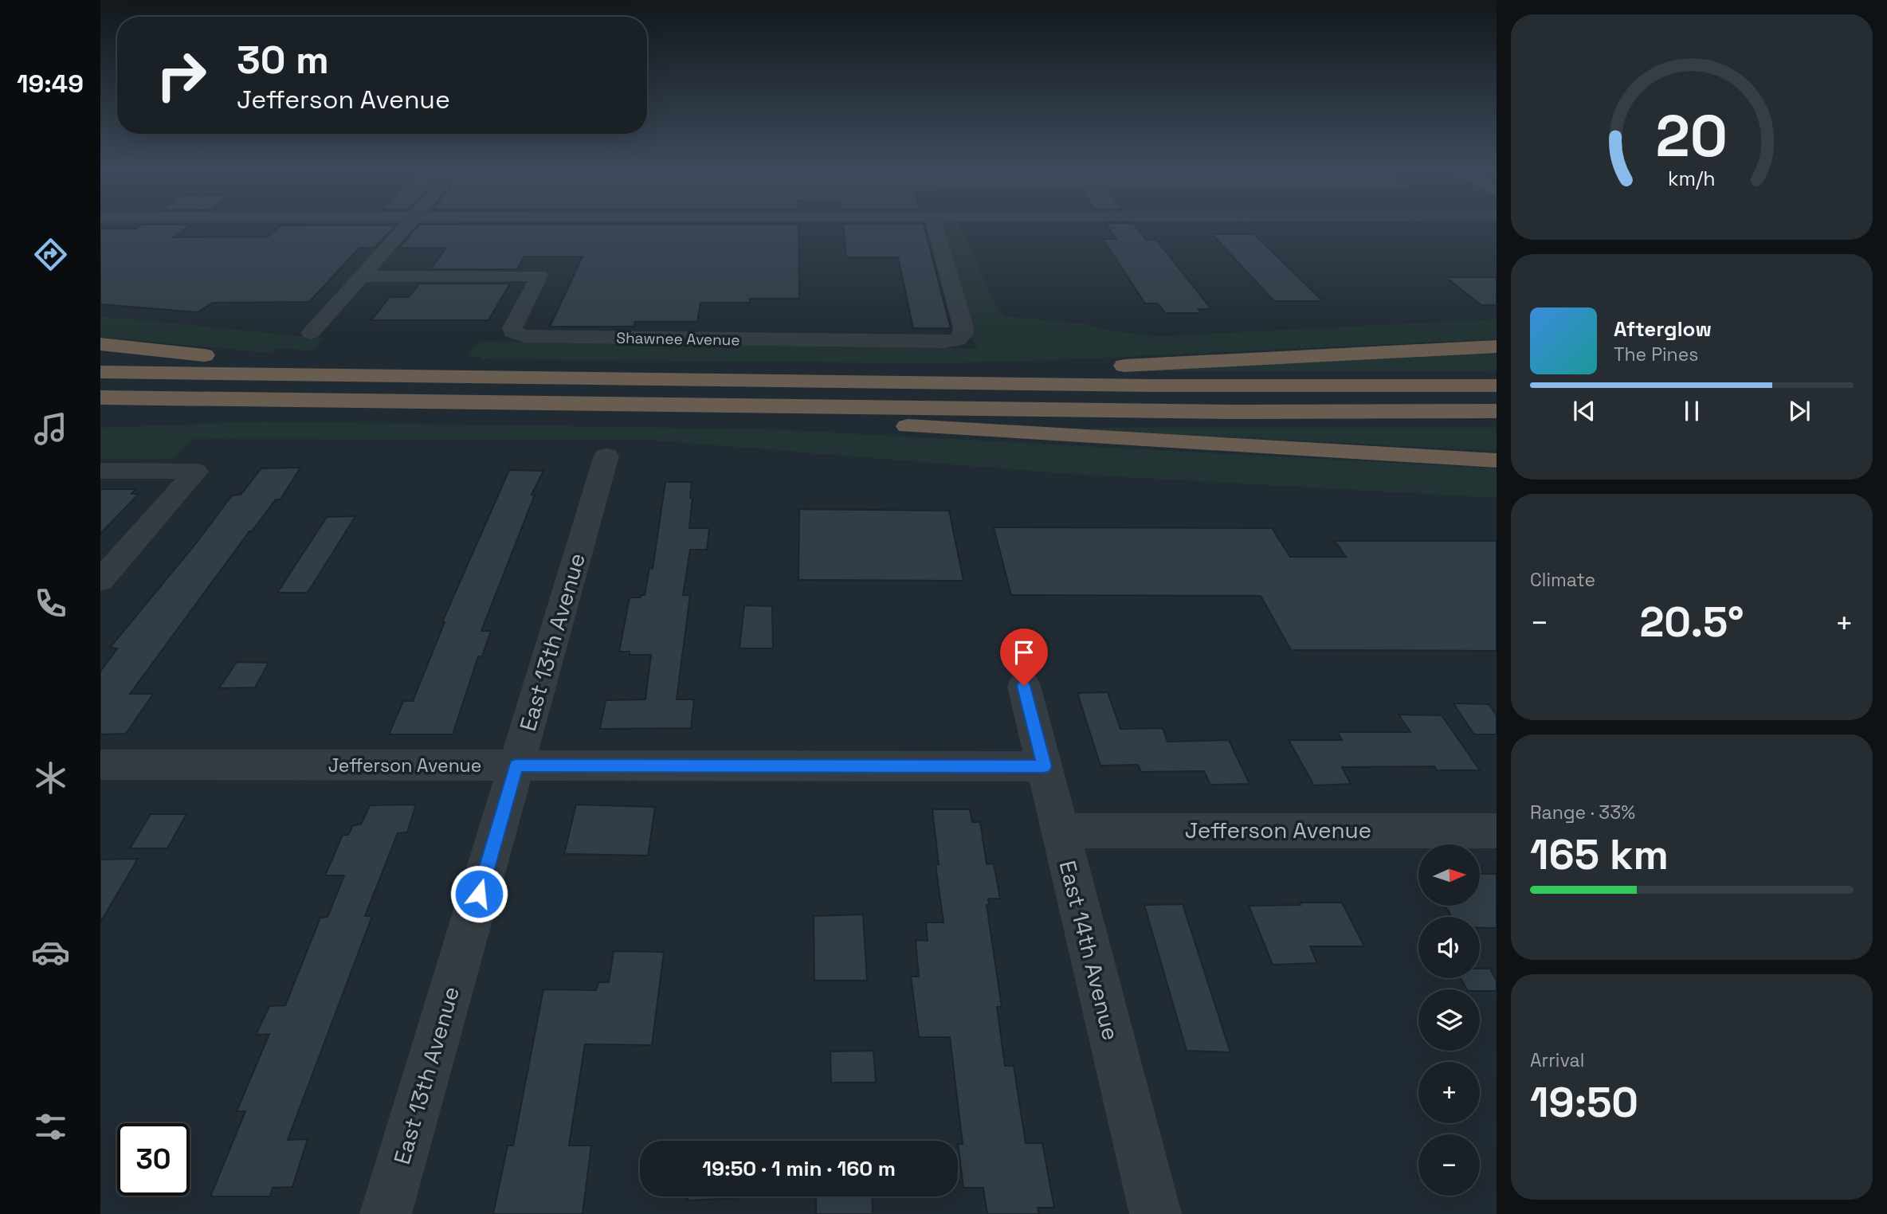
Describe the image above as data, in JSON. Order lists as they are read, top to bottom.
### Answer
{
  "streets": {
    "street": [
      "Shawnee Avenue",
      "East 13th Avenue",
      "Jefferson Avenue",
      "East 14th Avenue"
    ]
  },
  "crossings": [
    ["East 13th Avenue", "Jefferson Avenue"],
    ["Jefferson Avenue", "East 14th Avenue"]
  ],
  "north": "right",
  "page": {
    "tabs": "19:49",
    "turn": ["30 m", "Jefferson Avenue"],
    "song": ["Afterglow", "The Pines"],
    "tile": [
      "Climate",
      ["Range · 33%", "165 km"],
      ["Arrival", "19:50"]
    ],
    "heat": ["−", "20.5°", "+"],
    "map_buttons": ["+", "−"],
    "limit": "30",
    "trip": "19:50 · 1 min · 160 m",
    "gauge": ["20", "km/h"]
  }
}
